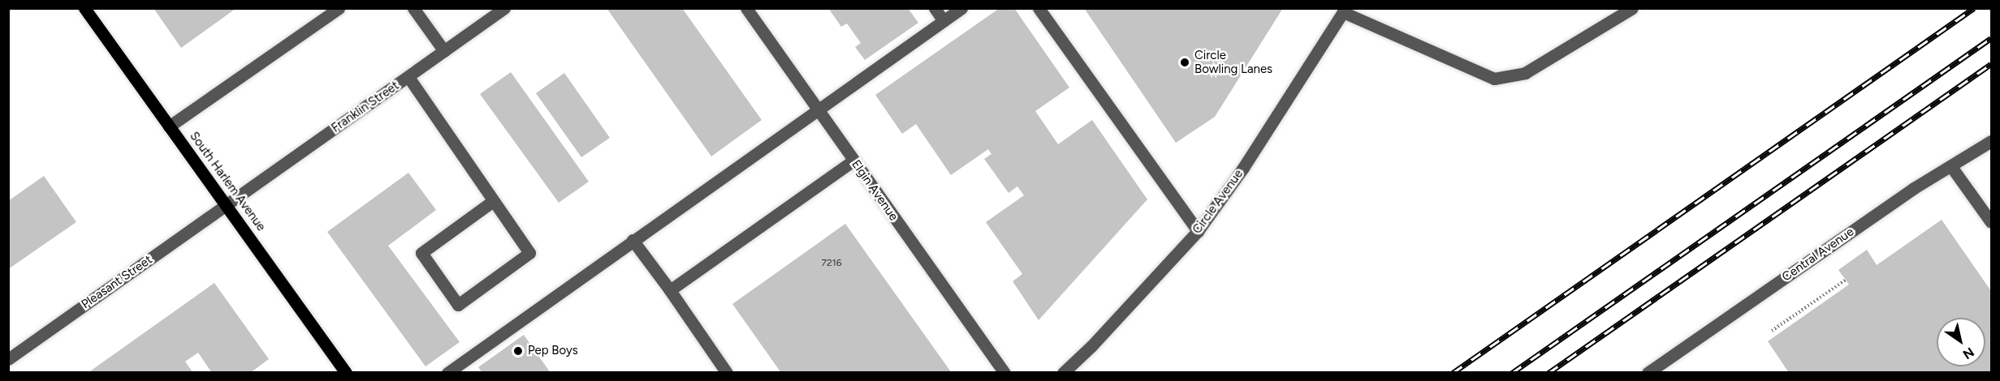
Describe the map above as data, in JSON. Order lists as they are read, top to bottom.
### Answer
{
  "streets": {
    "main road": ["South Harlem Avenue"],
    "street": [
      "Franklin Street",
      "Elgin Avenue",
      "Circle Avenue",
      "Central Avenue",
      "Pleasant Street"
    ]
  },
  "crossings": [
    ["Franklin Street", "South Harlem Avenue"],
    ["Franklin Street", "Pleasant Street"],
    ["South Harlem Avenue", "Pleasant Street"]
  ],
  "places": ["Circle Bowling Lanes", "Pep Boys"],
  "house_numbers": ["7216"],
  "north": "bottom right"
}
